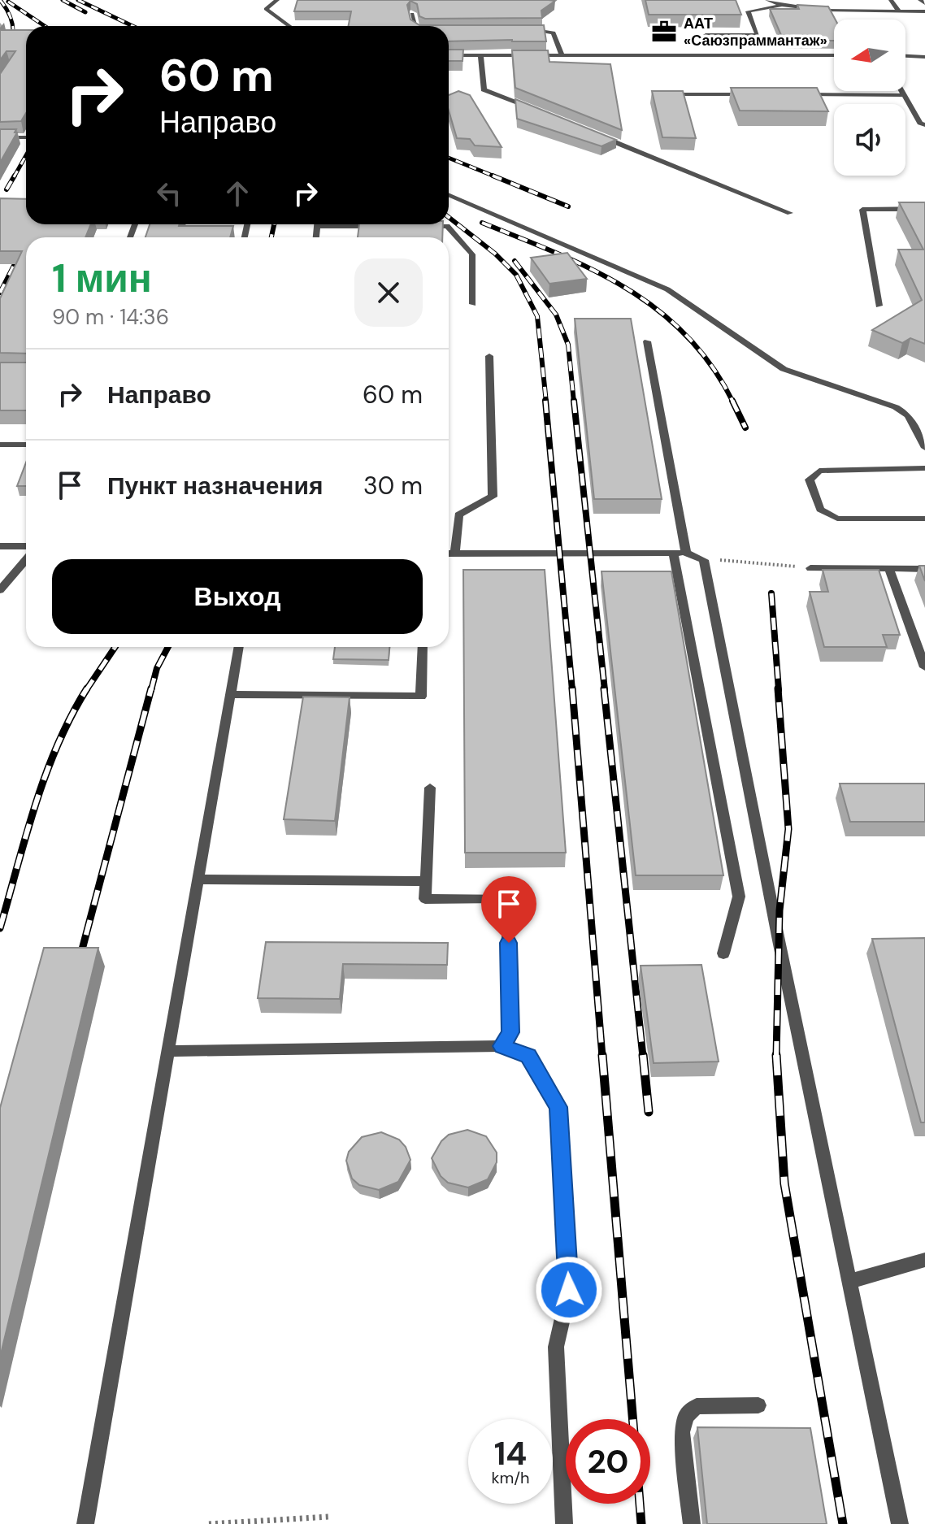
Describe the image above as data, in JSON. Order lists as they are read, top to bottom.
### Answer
{
  "places": {
    "office": ["ААТ «Саюзпраммантаж»"]
  },
  "north": "left",
  "page": {
    "turn": ["60 m", "Направо"],
    "heading": ["1 мин", "90 m · 14:36"],
    "list": [
      {
        "name": "Направо",
        "value": "60 m"
      },
      {
        "name": "Пункт назначения",
        "value": "30 m"
      }
    ],
    "buttons": "Выход",
    "speed": "14 km/h",
    "limit": "20"
  }
}
